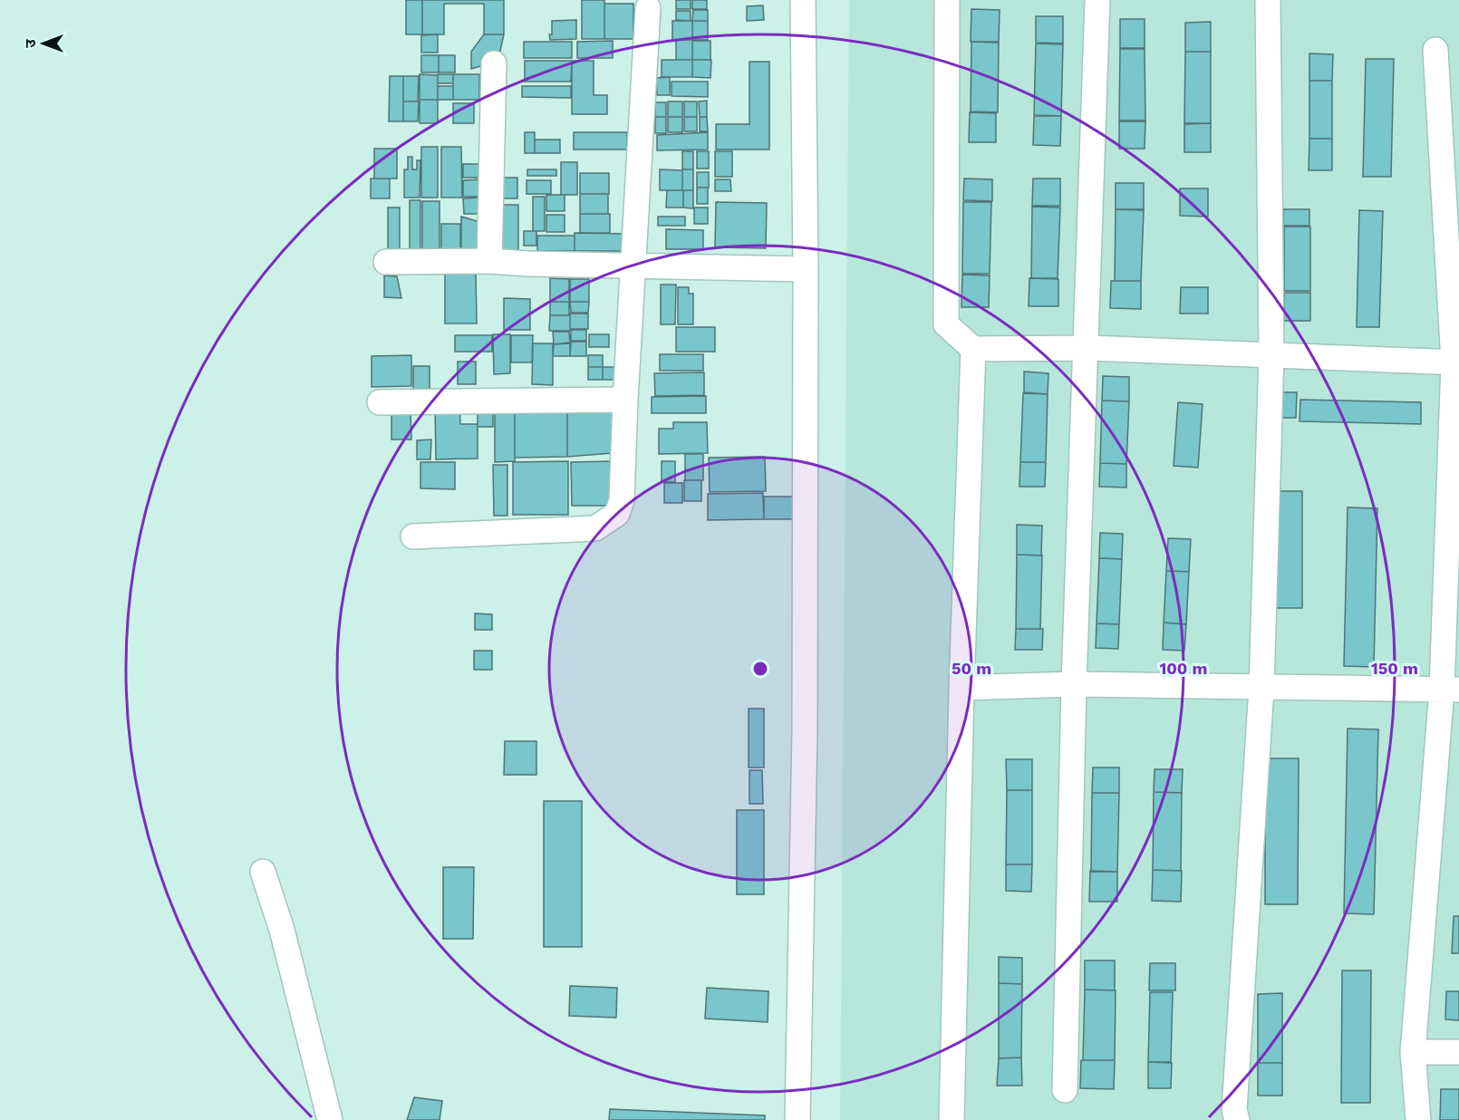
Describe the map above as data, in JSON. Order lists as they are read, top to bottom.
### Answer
{
  "north": "left",
  "rings": ["50 m", "100 m", "150 m"]
}
